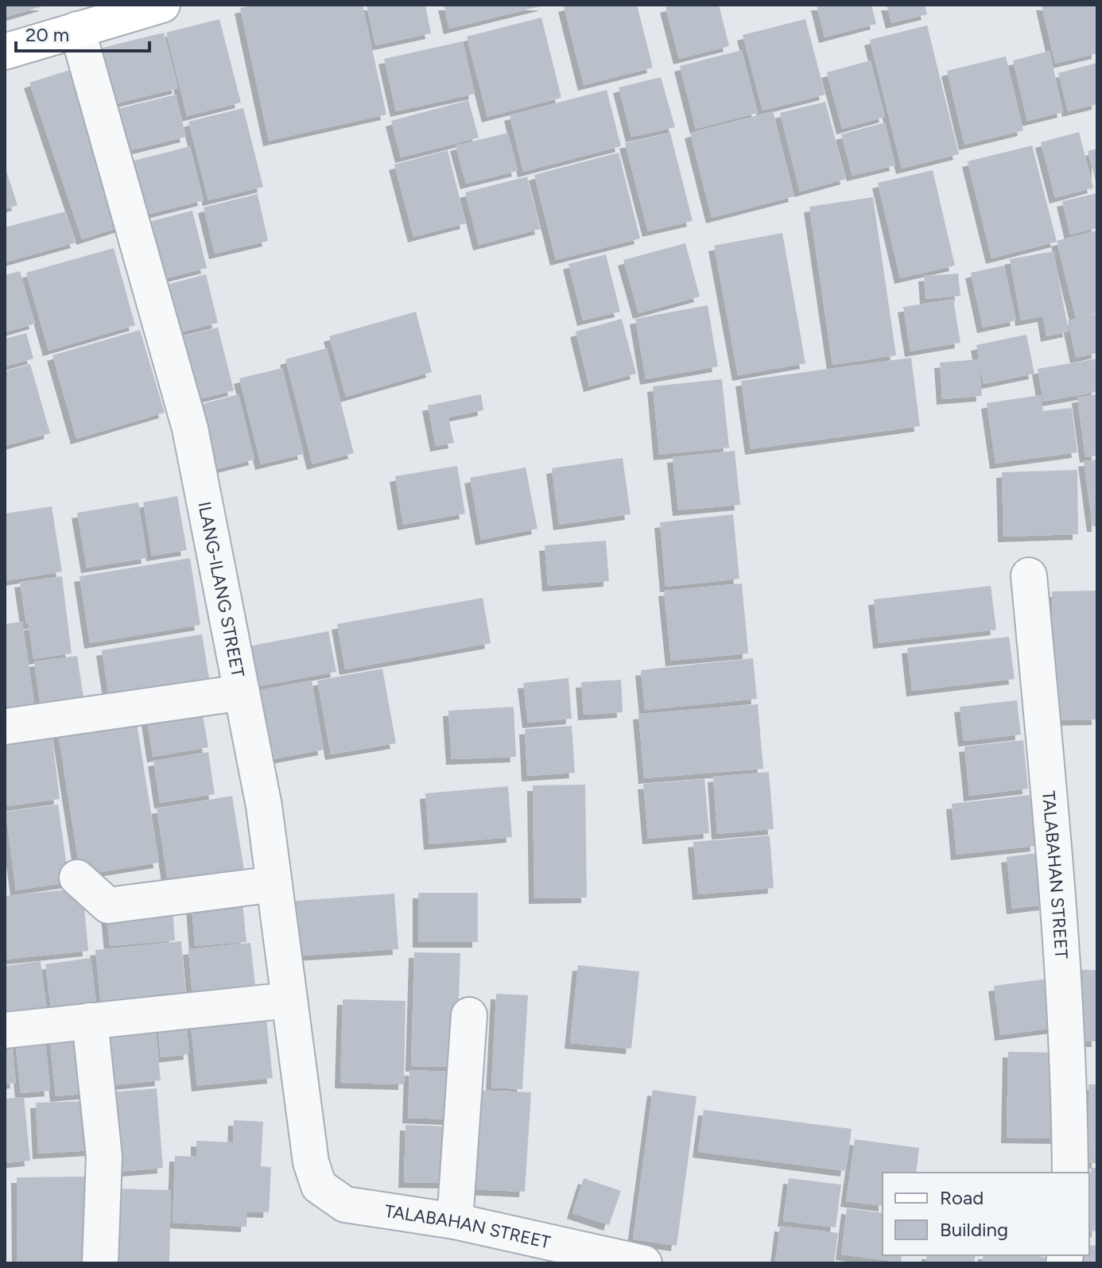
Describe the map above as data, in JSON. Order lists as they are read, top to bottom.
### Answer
{
  "streets": {
    "street": ["ILANG-ILANG STREET", "TALABAHAN STREET"]
  },
  "crossings": [
    ["ILANG-ILANG STREET", "TALABAHAN STREET"]
  ],
  "legend": ["Road", "Building"],
  "scale_bar": "20 m"
}
